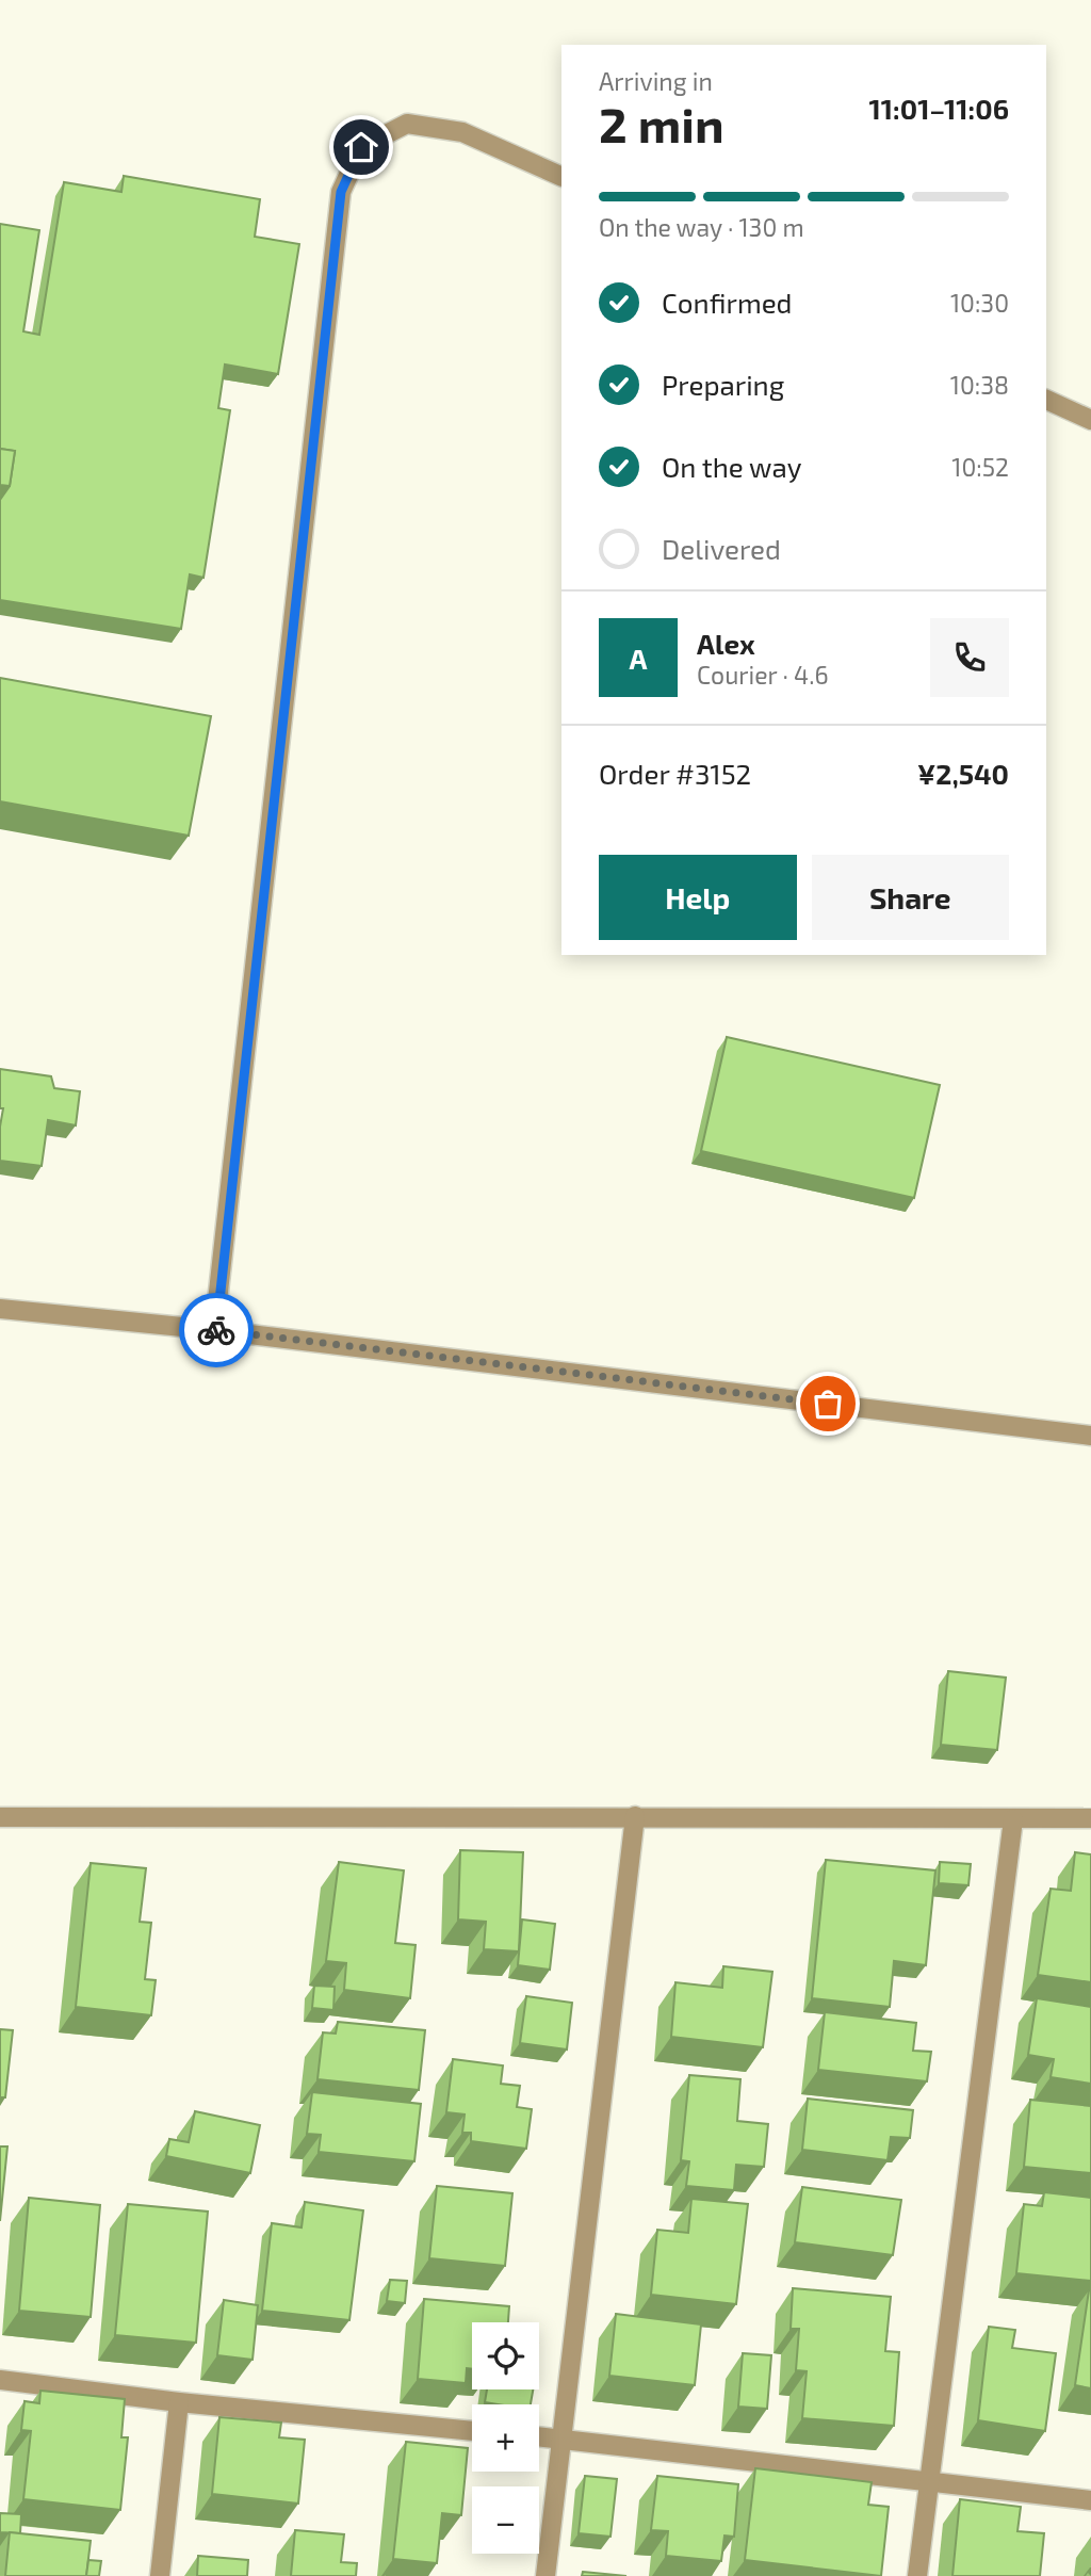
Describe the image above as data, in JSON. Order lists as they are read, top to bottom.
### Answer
{
  "page": {
    "heading": ["2 min", "Arriving in", "11:01–11:06"],
    "panel": [
      "Alex",
      "Courier · 4.6",
      "Order #3152",
      "¥2,540"
    ],
    "bar": "On the way · 130 m",
    "list": [
      ["Confirmed", "10:30"],
      ["Preparing", "10:38"],
      ["On the way", "10:52"],
      "Delivered"
    ],
    "round": "A",
    "buttons": ["Help", "Share"],
    "map_buttons": ["+", "−"]
  }
}
